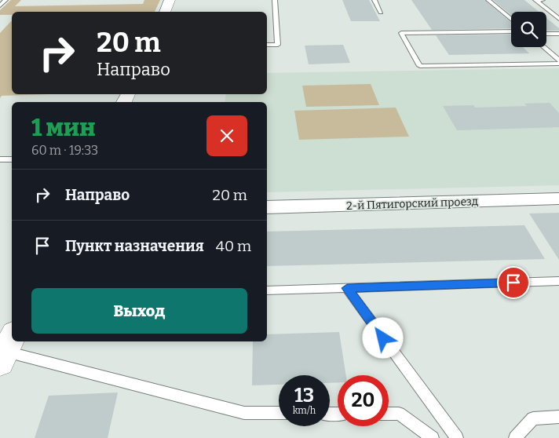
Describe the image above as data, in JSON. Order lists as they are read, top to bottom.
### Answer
{
  "streets": {
    "street": ["2-й Пятигорский проезд"]
  },
  "page": {
    "turn": ["20 m", "Направо"],
    "heading": ["1 мин", "60 m · 19:33"],
    "list": [
      {
        "name": "Направо",
        "value": "20 m"
      },
      {
        "name": "Пункт назначения",
        "value": "40 m"
      }
    ],
    "buttons": "Выход",
    "speed": "13 km/h",
    "limit": "20"
  }
}
